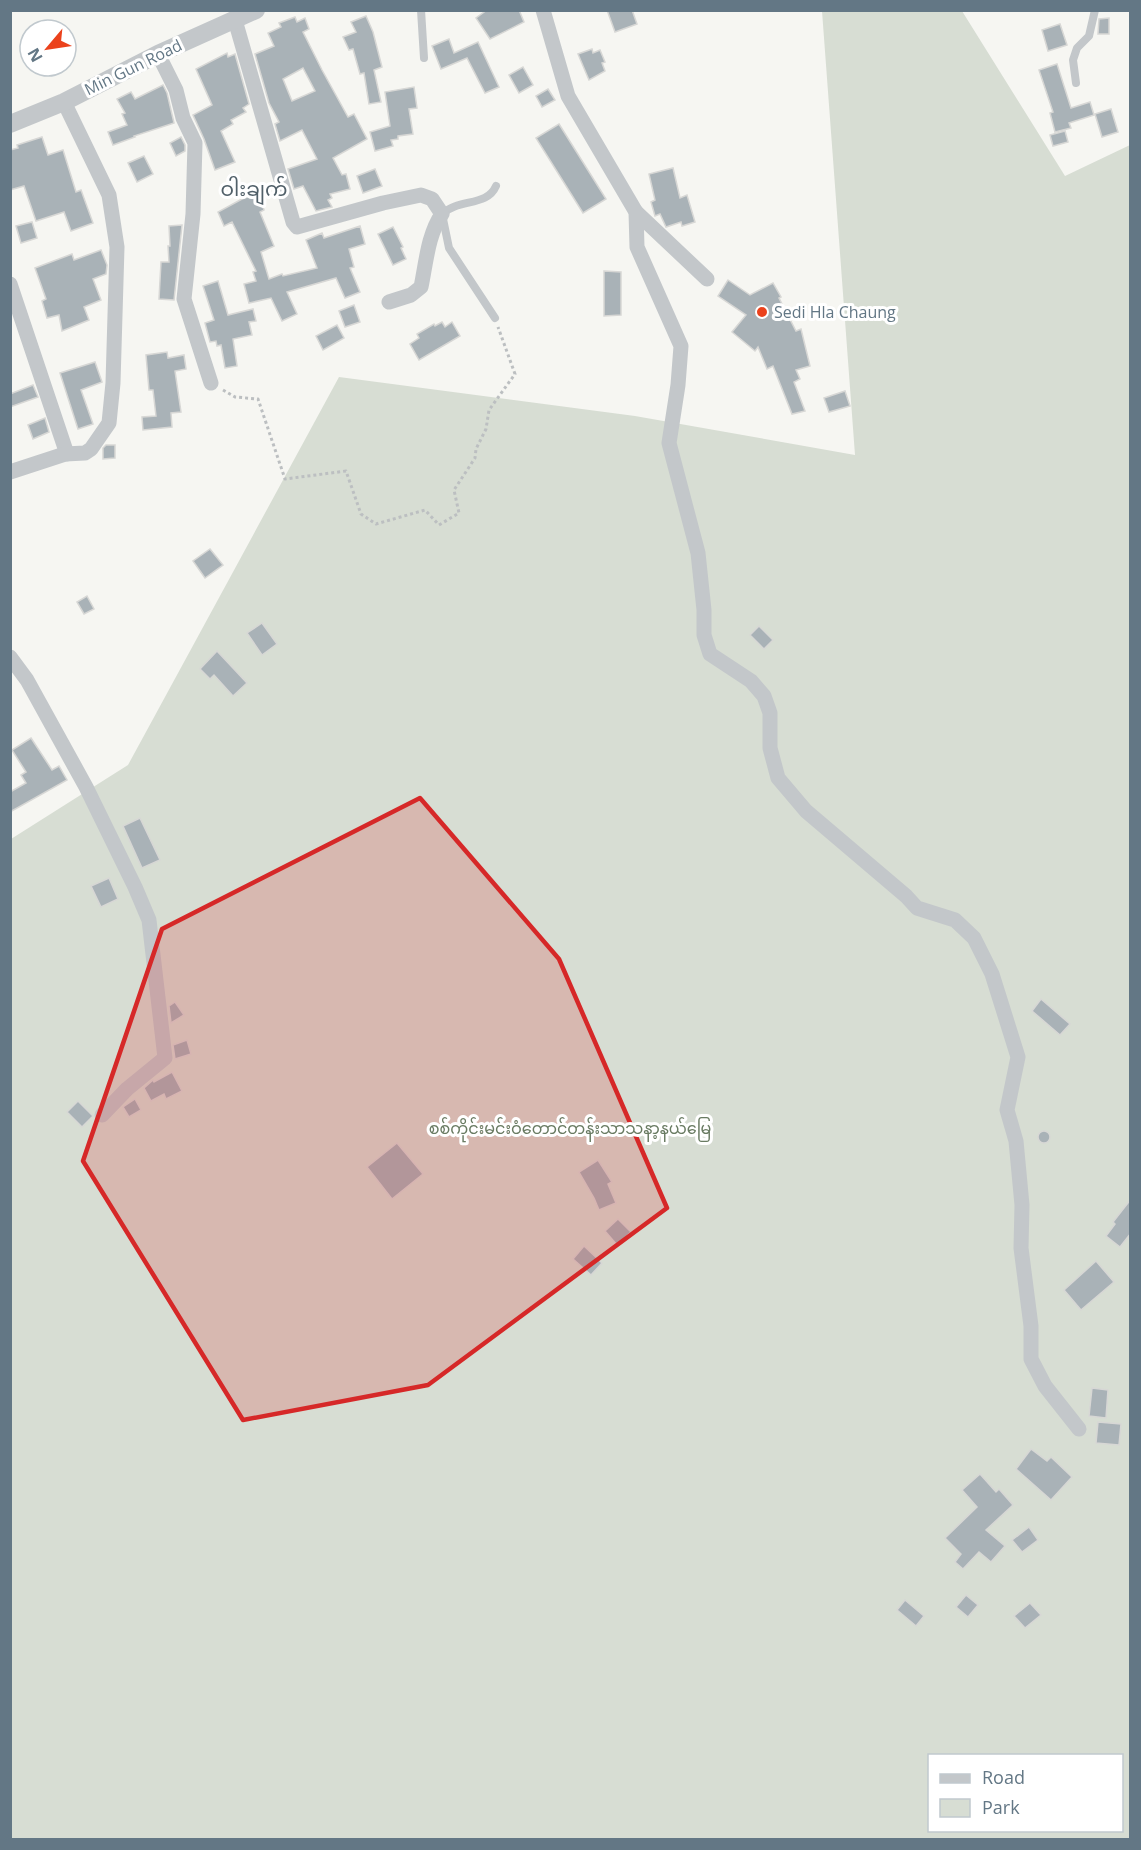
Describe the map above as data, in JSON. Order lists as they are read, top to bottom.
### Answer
{
  "streets": {
    "street": ["Min Gun Road"]
  },
  "districts": ["ဝါးချက်"],
  "parks": ["စစ်ကိုင်းမင်းဝံတောင်တန်းသာသနာ့နယ်မြေ"],
  "places": ["Sedi Hla Chaung"],
  "legend": ["Road", "Park"],
  "north": "bottom left"
}
